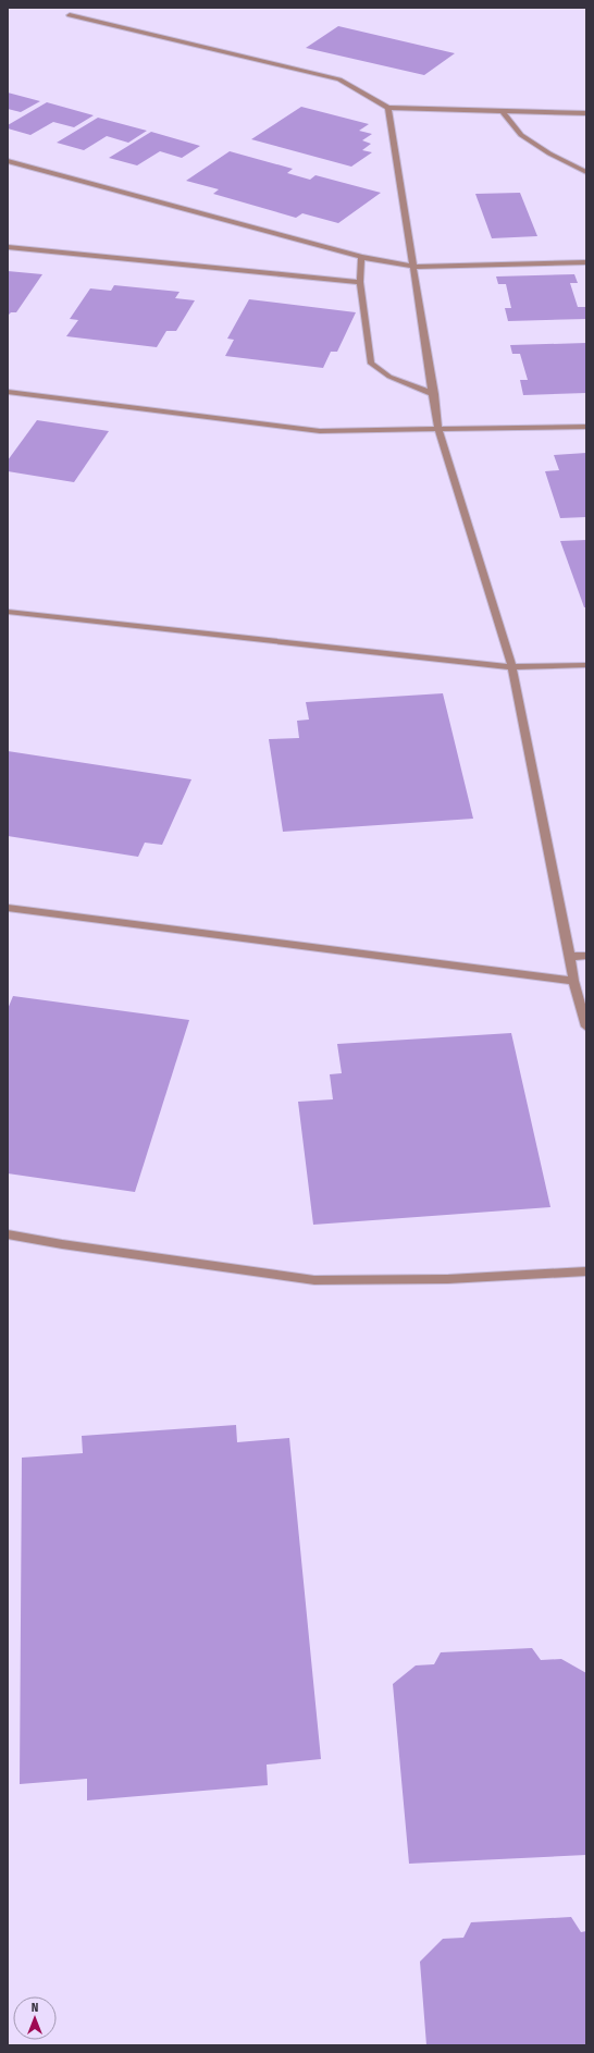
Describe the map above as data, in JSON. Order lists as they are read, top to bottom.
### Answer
{
  "north": "top"
}
